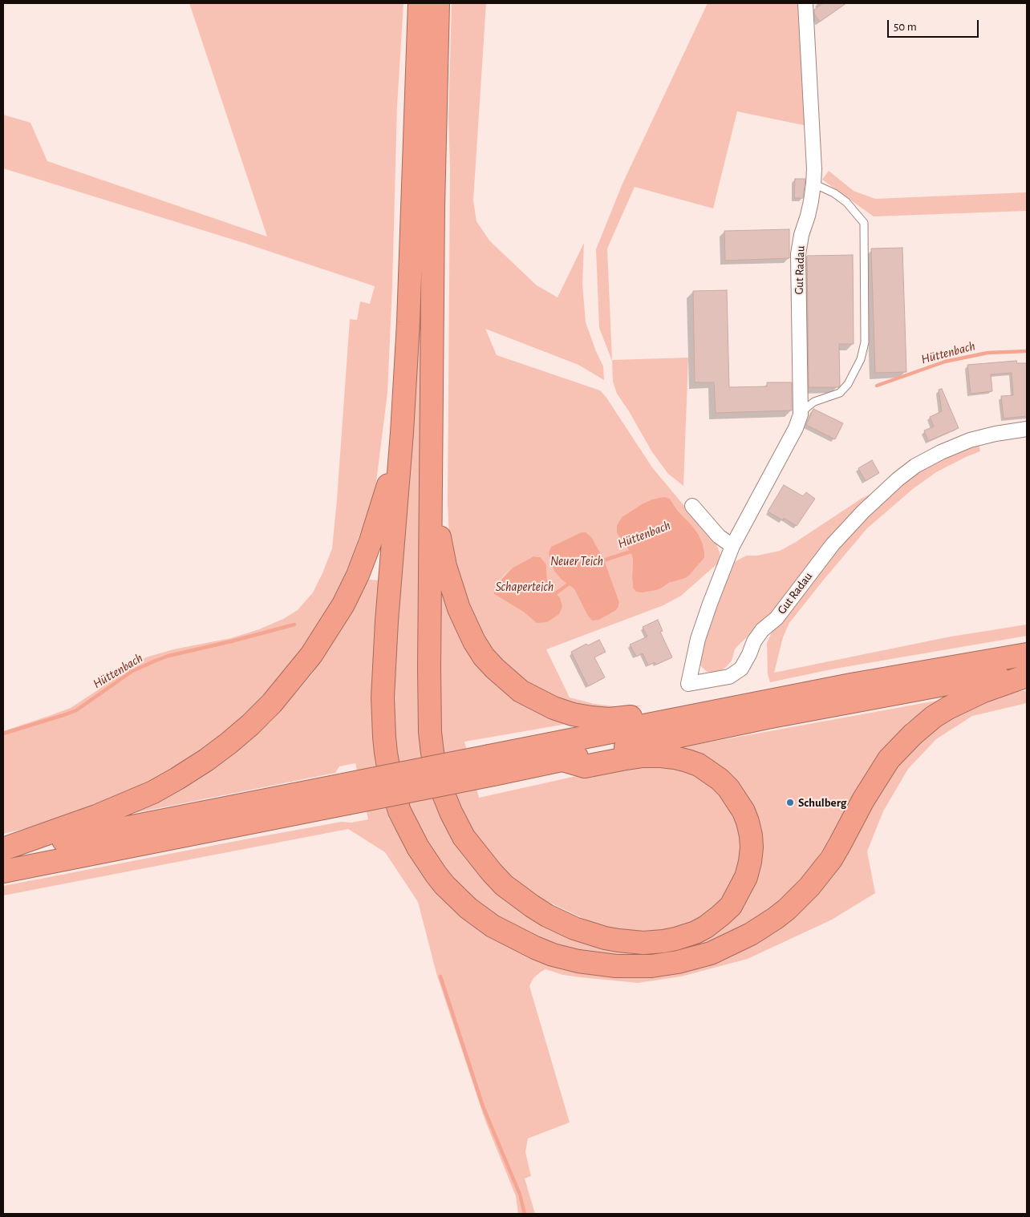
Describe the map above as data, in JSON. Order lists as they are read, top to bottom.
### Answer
{
  "streets": {
    "street": ["Gut Radau"]
  },
  "water": ["Hüttenbach", "Neuer Teich", "Schaperteich"],
  "places": ["Schulberg"],
  "scale_bar": "50 m"
}
